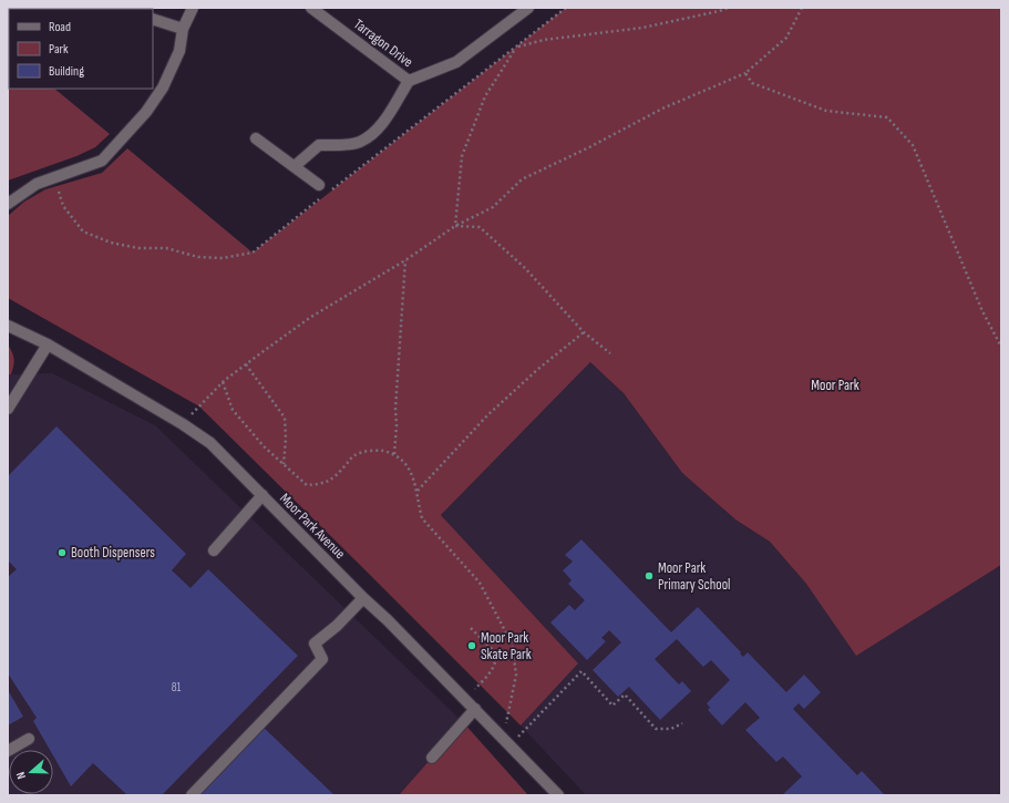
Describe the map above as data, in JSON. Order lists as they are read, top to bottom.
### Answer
{
  "streets": {
    "street": ["Tarragon Drive", "Moor Park Avenue"]
  },
  "parks": ["Moor Park"],
  "places": ["Booth Dispensers", "Moor Park Primary School", "Moor Park Skate Park"],
  "house_numbers": ["81"],
  "legend": ["Road", "Park", "Building"],
  "north": "left"
}
